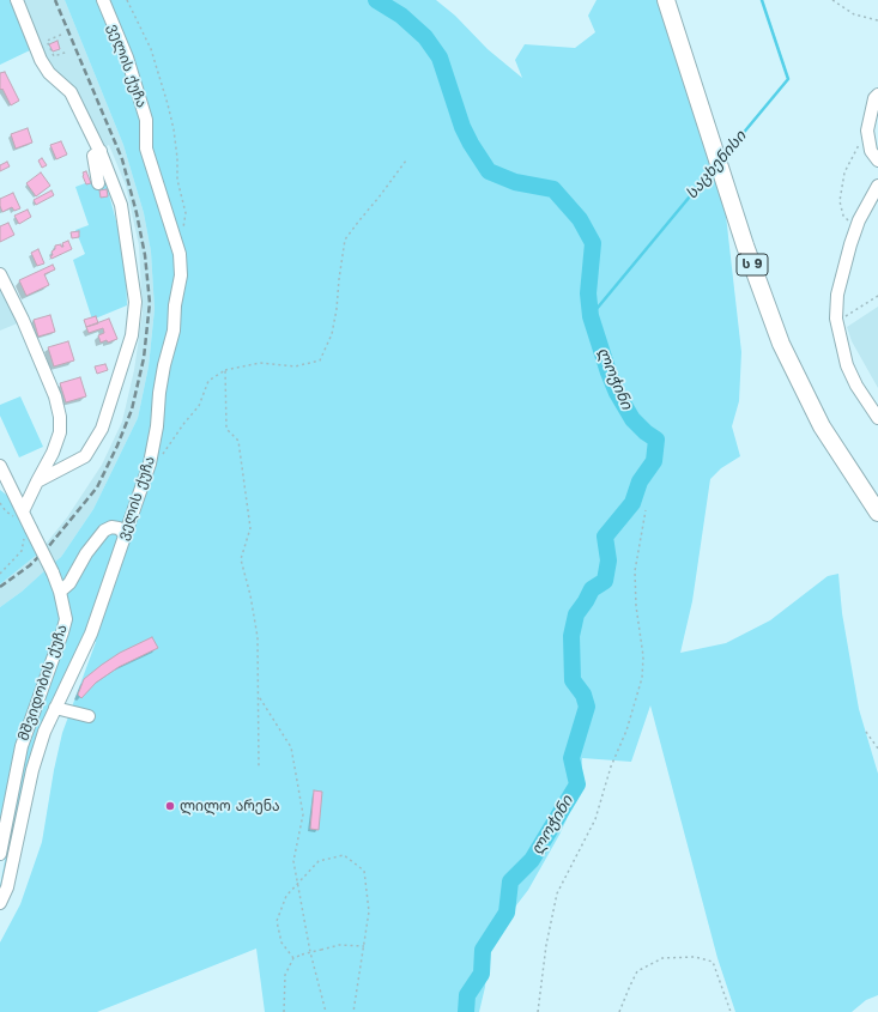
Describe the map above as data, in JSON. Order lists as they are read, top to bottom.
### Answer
{
  "streets": {
    "highway": ["ს 9"],
    "street": ["ველის ქუჩა", "მშვიდობის ქუჩა"]
  },
  "water": ["საცხენისი", "ლოჭინი"],
  "places": ["ლილო არენა"]
}
